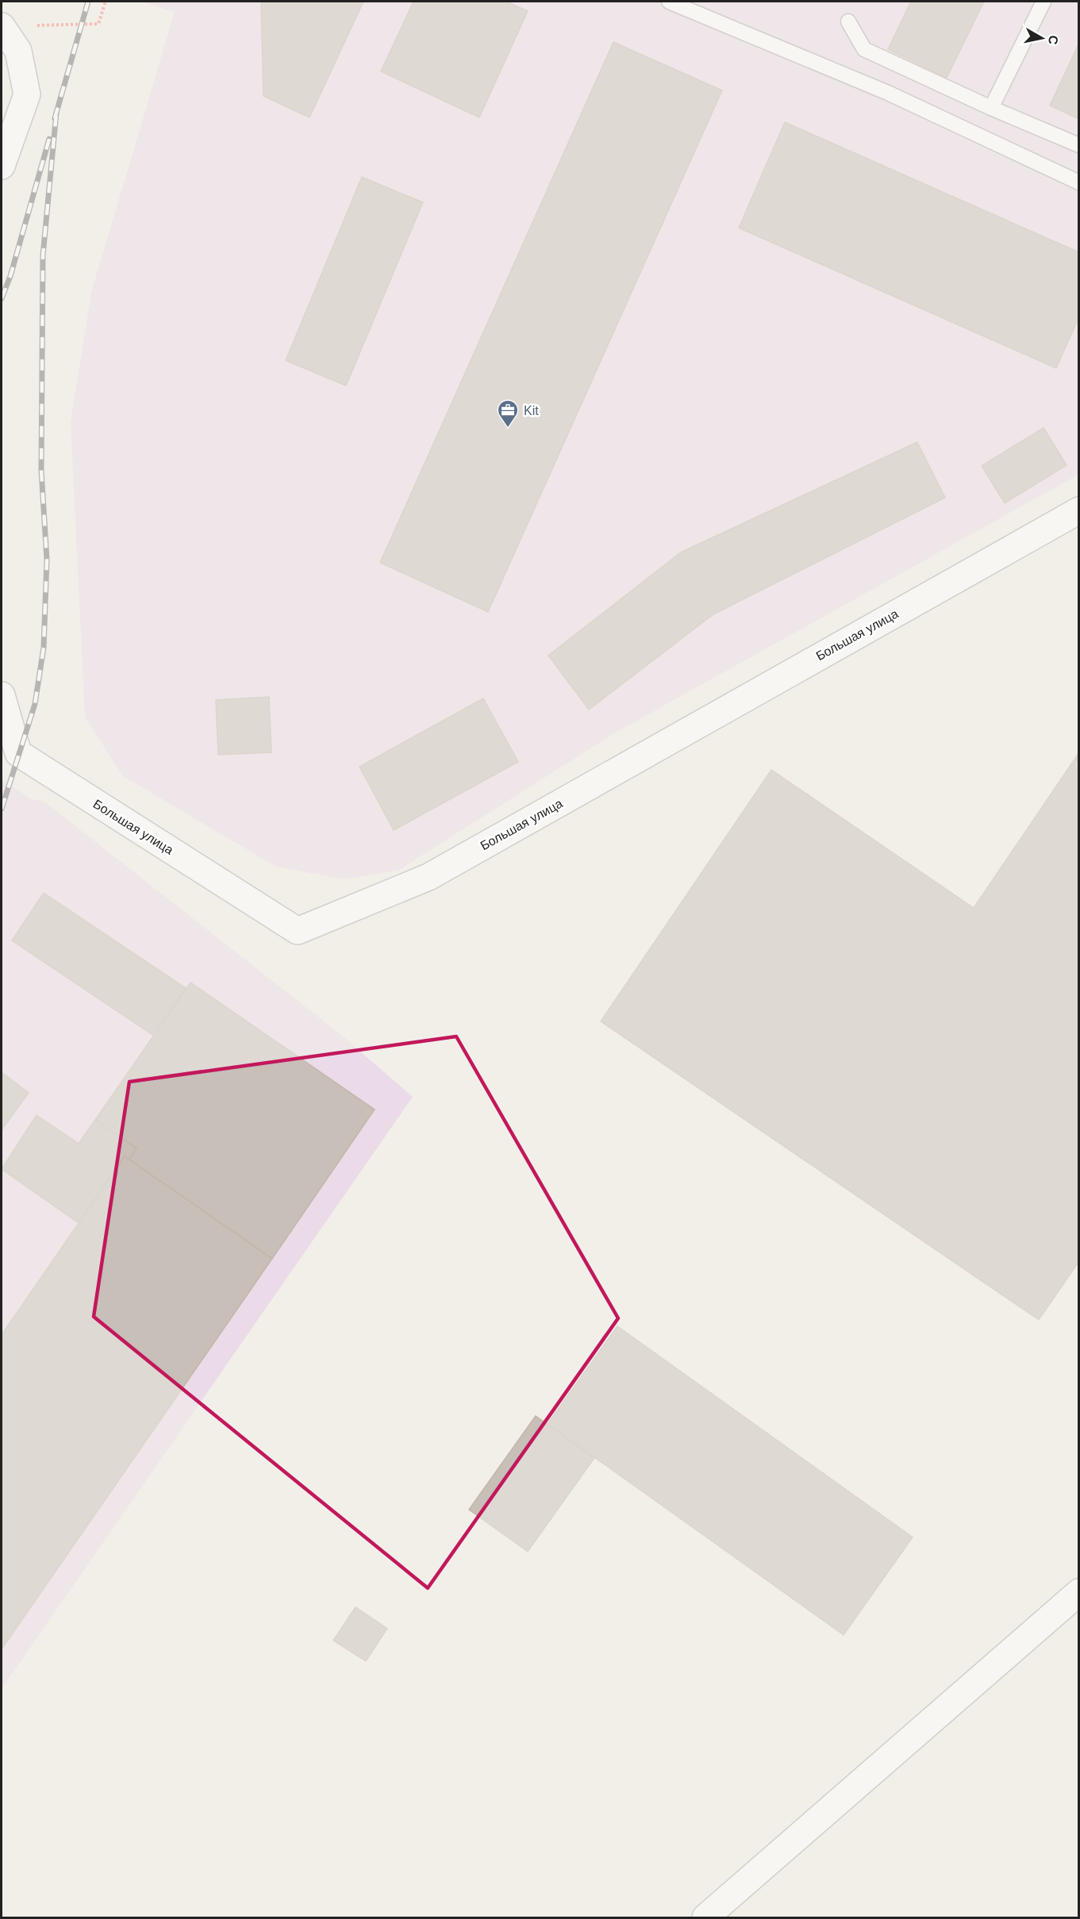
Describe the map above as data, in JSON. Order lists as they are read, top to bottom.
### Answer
{
  "streets": {
    "street": ["Большая улица"]
  },
  "places": {
    "office": ["Kit"]
  },
  "north": "right"
}
